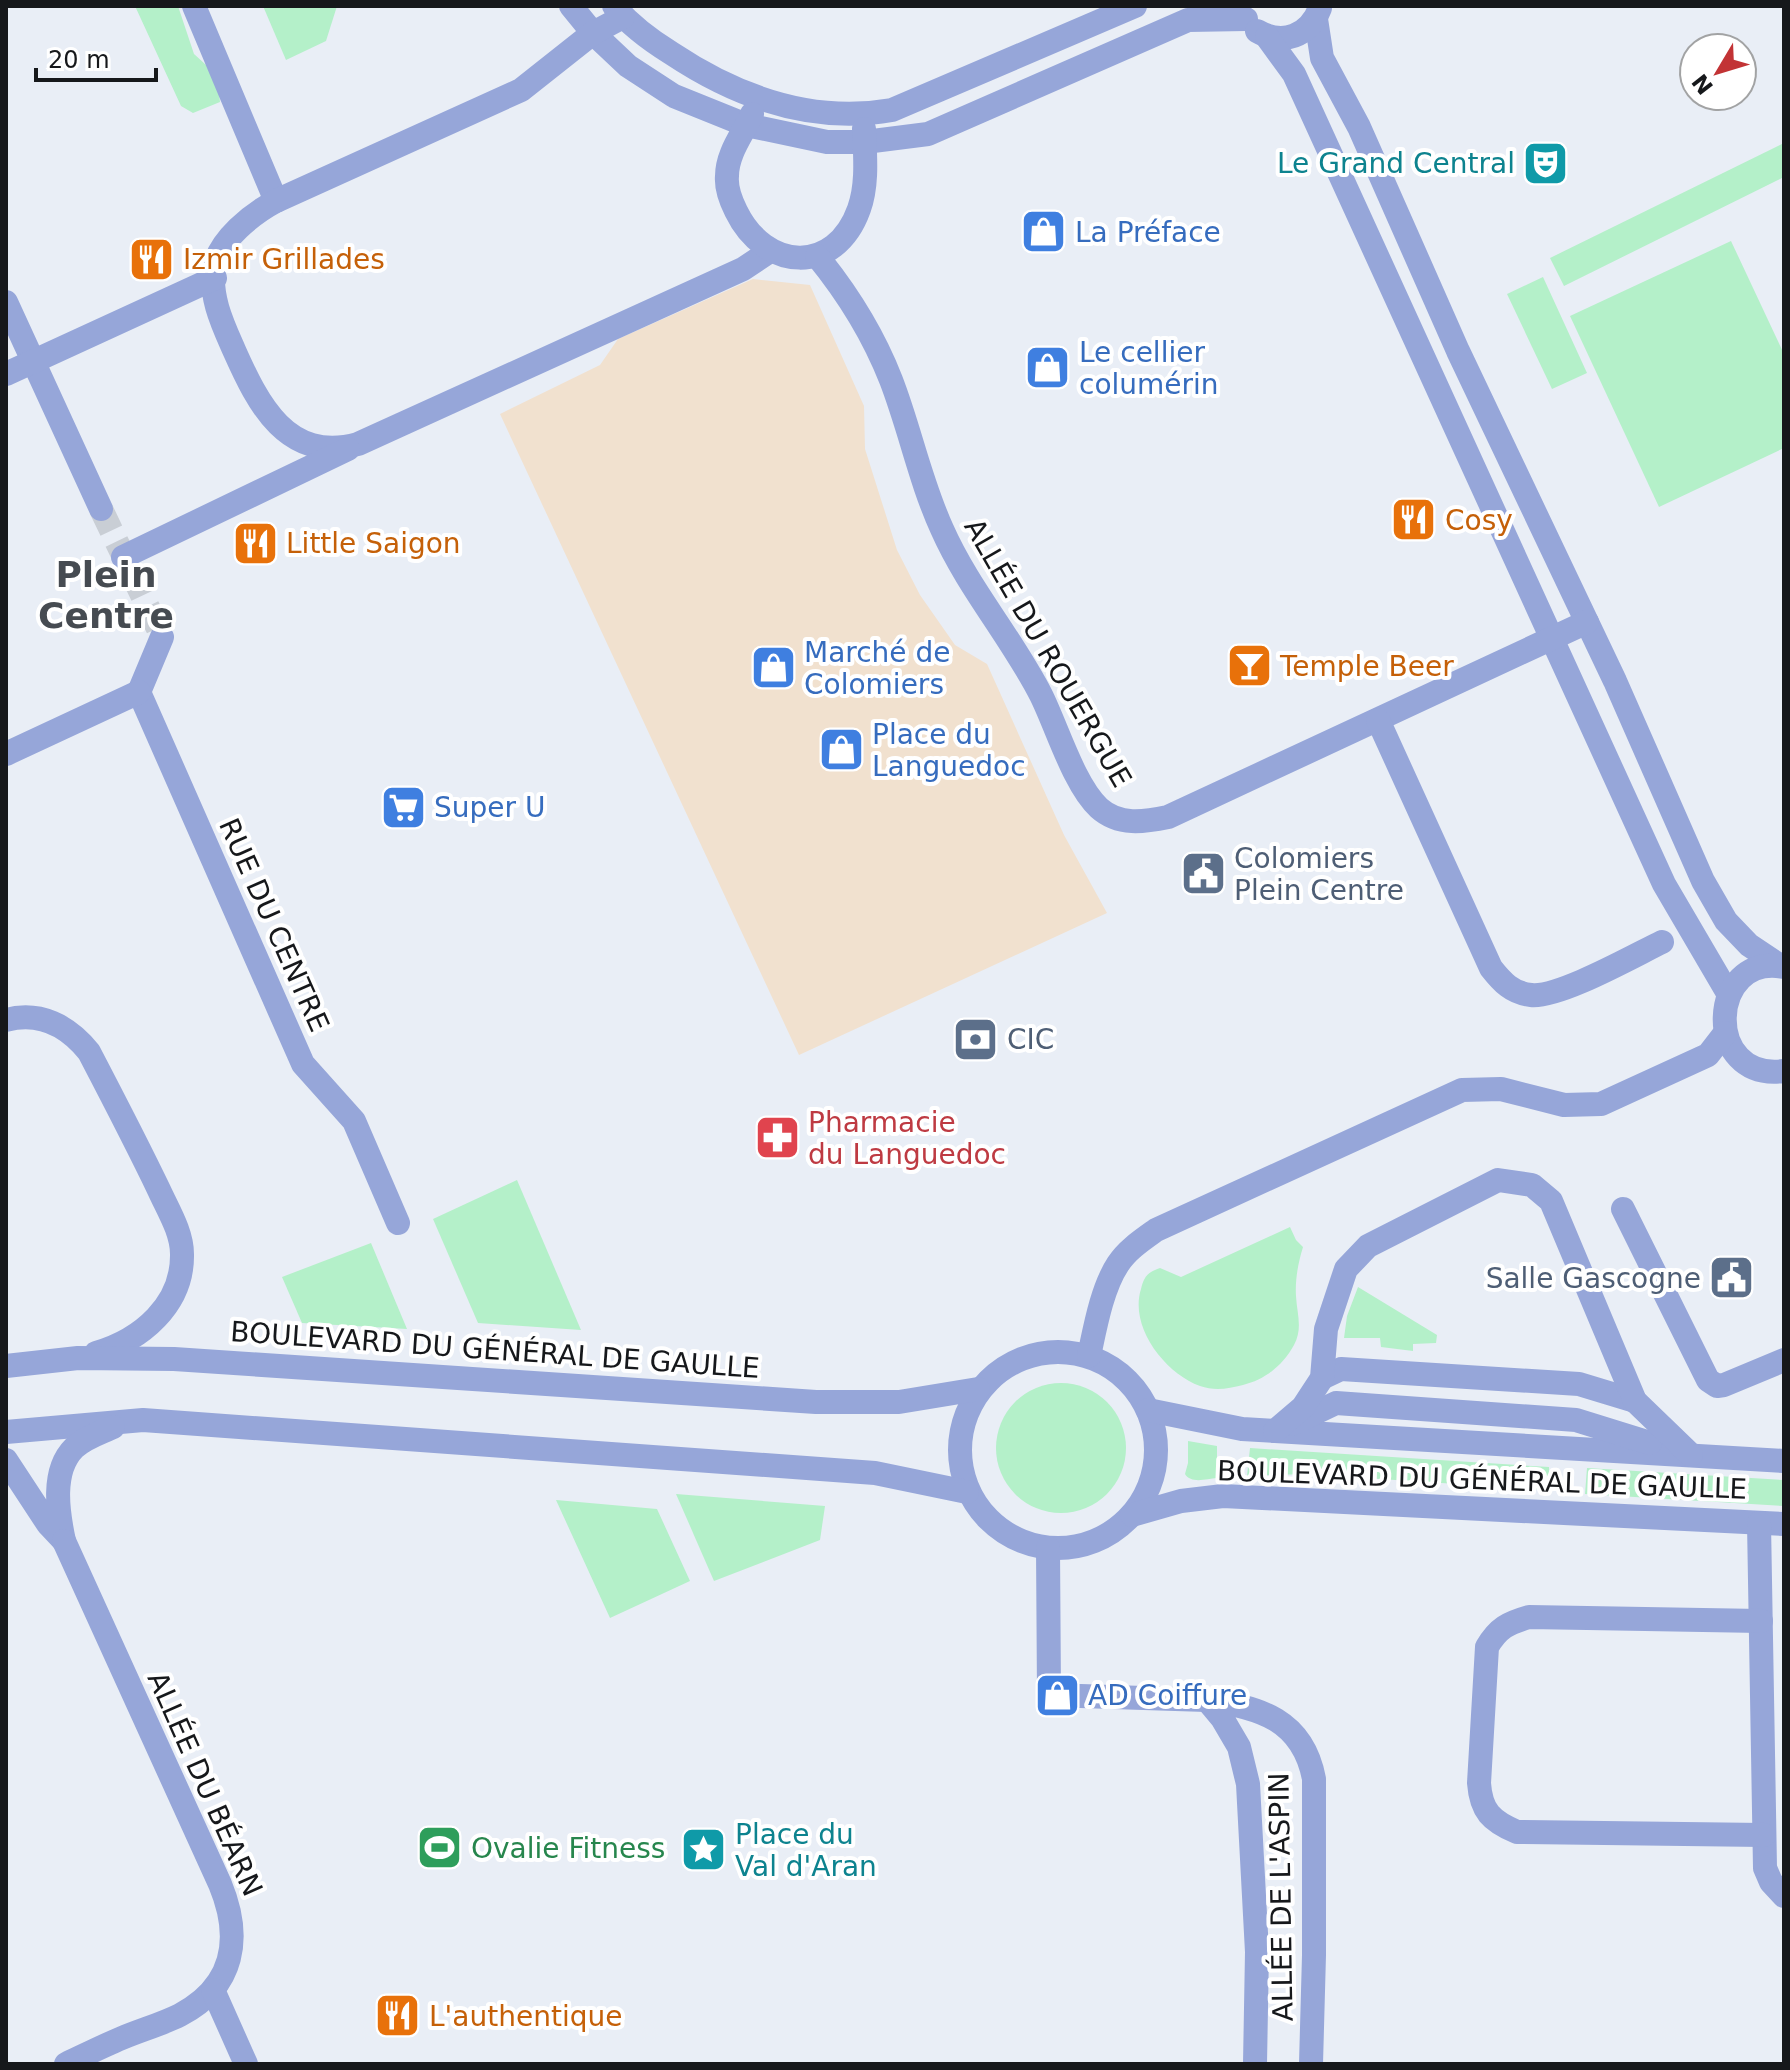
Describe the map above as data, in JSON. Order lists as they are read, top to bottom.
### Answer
{
  "streets": {
    "street": [
      "ALLÉE DU ROUERGUE",
      "RUE DU CENTRE",
      "BOULEVARD DU GÉNÉRAL DE GAULLE",
      "ALLÉE DU BÉARN",
      "ALLÉE DE L'ASPIN"
    ]
  },
  "crossings": [
    ["BOULEVARD DU GÉNÉRAL DE GAULLE", "ALLÉE DE L'ASPIN"]
  ],
  "districts": ["Plein Centre"],
  "places": {
    "theatre": ["Le Grand Central"],
    "shop": [
      "La Préface",
      "Le cellier columérin",
      "Marché de Colomiers",
      "Place du Languedoc",
      "AD Coiffure"
    ],
    "restaurant": [
      "Izmir Grillades",
      "Cosy",
      "Little Saigon",
      "L'authentique"
    ],
    "bar": ["Temple Beer"],
    "supermarket": ["Super U"],
    "public building": ["Colomiers Plein Centre", "Salle Gascogne"],
    "bank": ["CIC"],
    "pharmacy": ["Pharmacie du Languedoc"],
    "sports": ["Ovalie Fitness"],
    "place": ["Place du Val d'Aran"]
  },
  "scale_bar": "20 m",
  "north": "bottom left"
}
